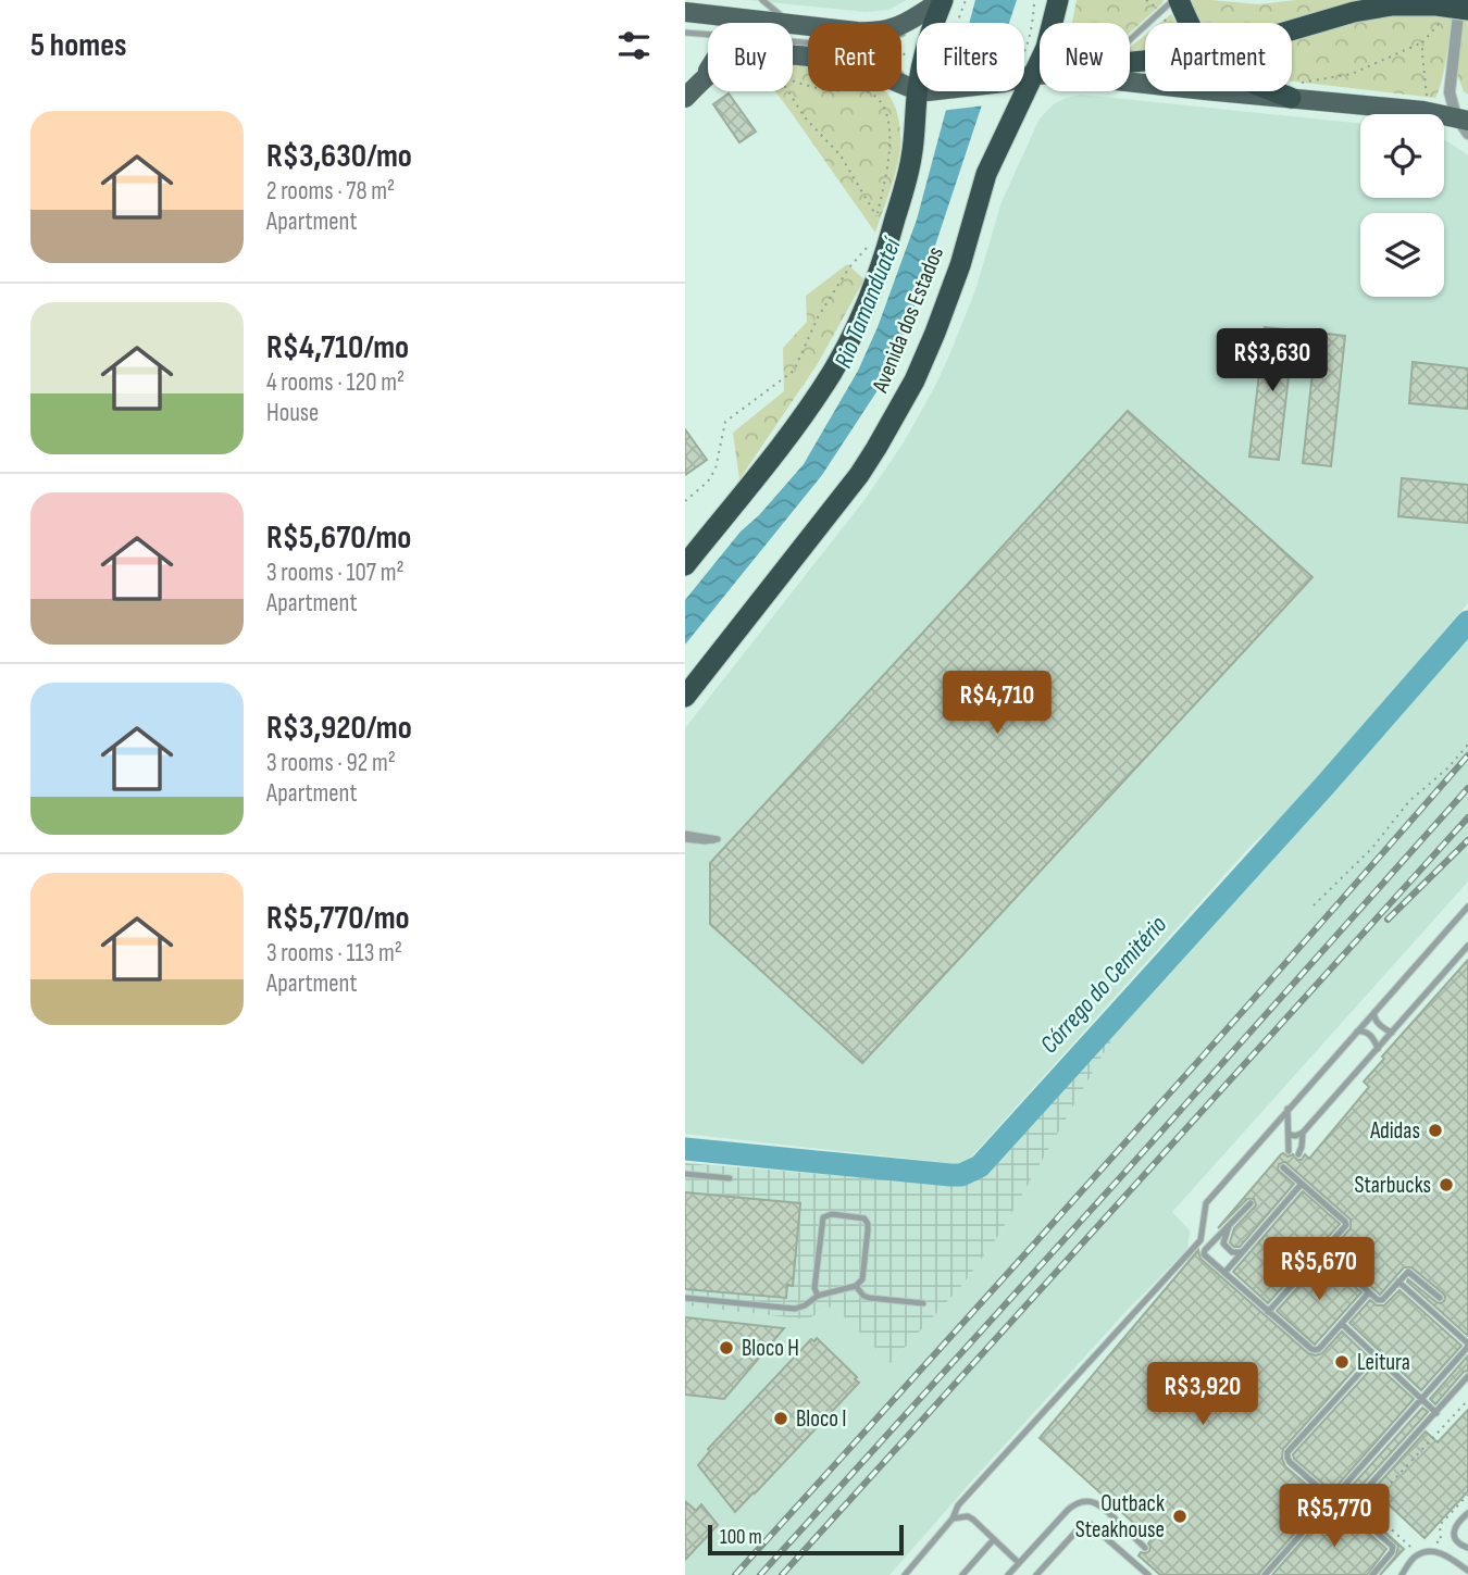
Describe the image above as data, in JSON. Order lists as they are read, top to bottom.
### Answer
{
  "streets": {
    "highway": ["Avenida dos Estados"]
  },
  "water": ["Rio Tamanduateí", "Córrego do Cemitério"],
  "places": [
    "Adidas",
    "Starbucks",
    "Bloco H",
    "Leitura",
    "Bloco I",
    "Outback Steakhouse"
  ],
  "scale_bar": "100 m",
  "page": {
    "heading": "5 homes",
    "chip": [
      "Buy",
      "Rent",
      "Filters",
      "New",
      "Apartment"
    ],
    "list": [
      {
        "name": "R$3,630/mo",
        "note": "2 rooms · 78 m² · Apartment"
      },
      {
        "name": "R$4,710/mo",
        "note": "4 rooms · 120 m² · House"
      },
      {
        "name": "R$5,670/mo",
        "note": "3 rooms · 107 m² · Apartment"
      },
      {
        "name": "R$3,920/mo",
        "note": "3 rooms · 92 m² · Apartment"
      },
      {
        "name": "R$5,770/mo",
        "note": "3 rooms · 113 m² · Apartment"
      }
    ],
    "price": [
      "R$3,630",
      "R$4,710",
      "R$5,670",
      "R$3,920",
      "R$5,770"
    ],
    "scale": "100 m"
  }
}
